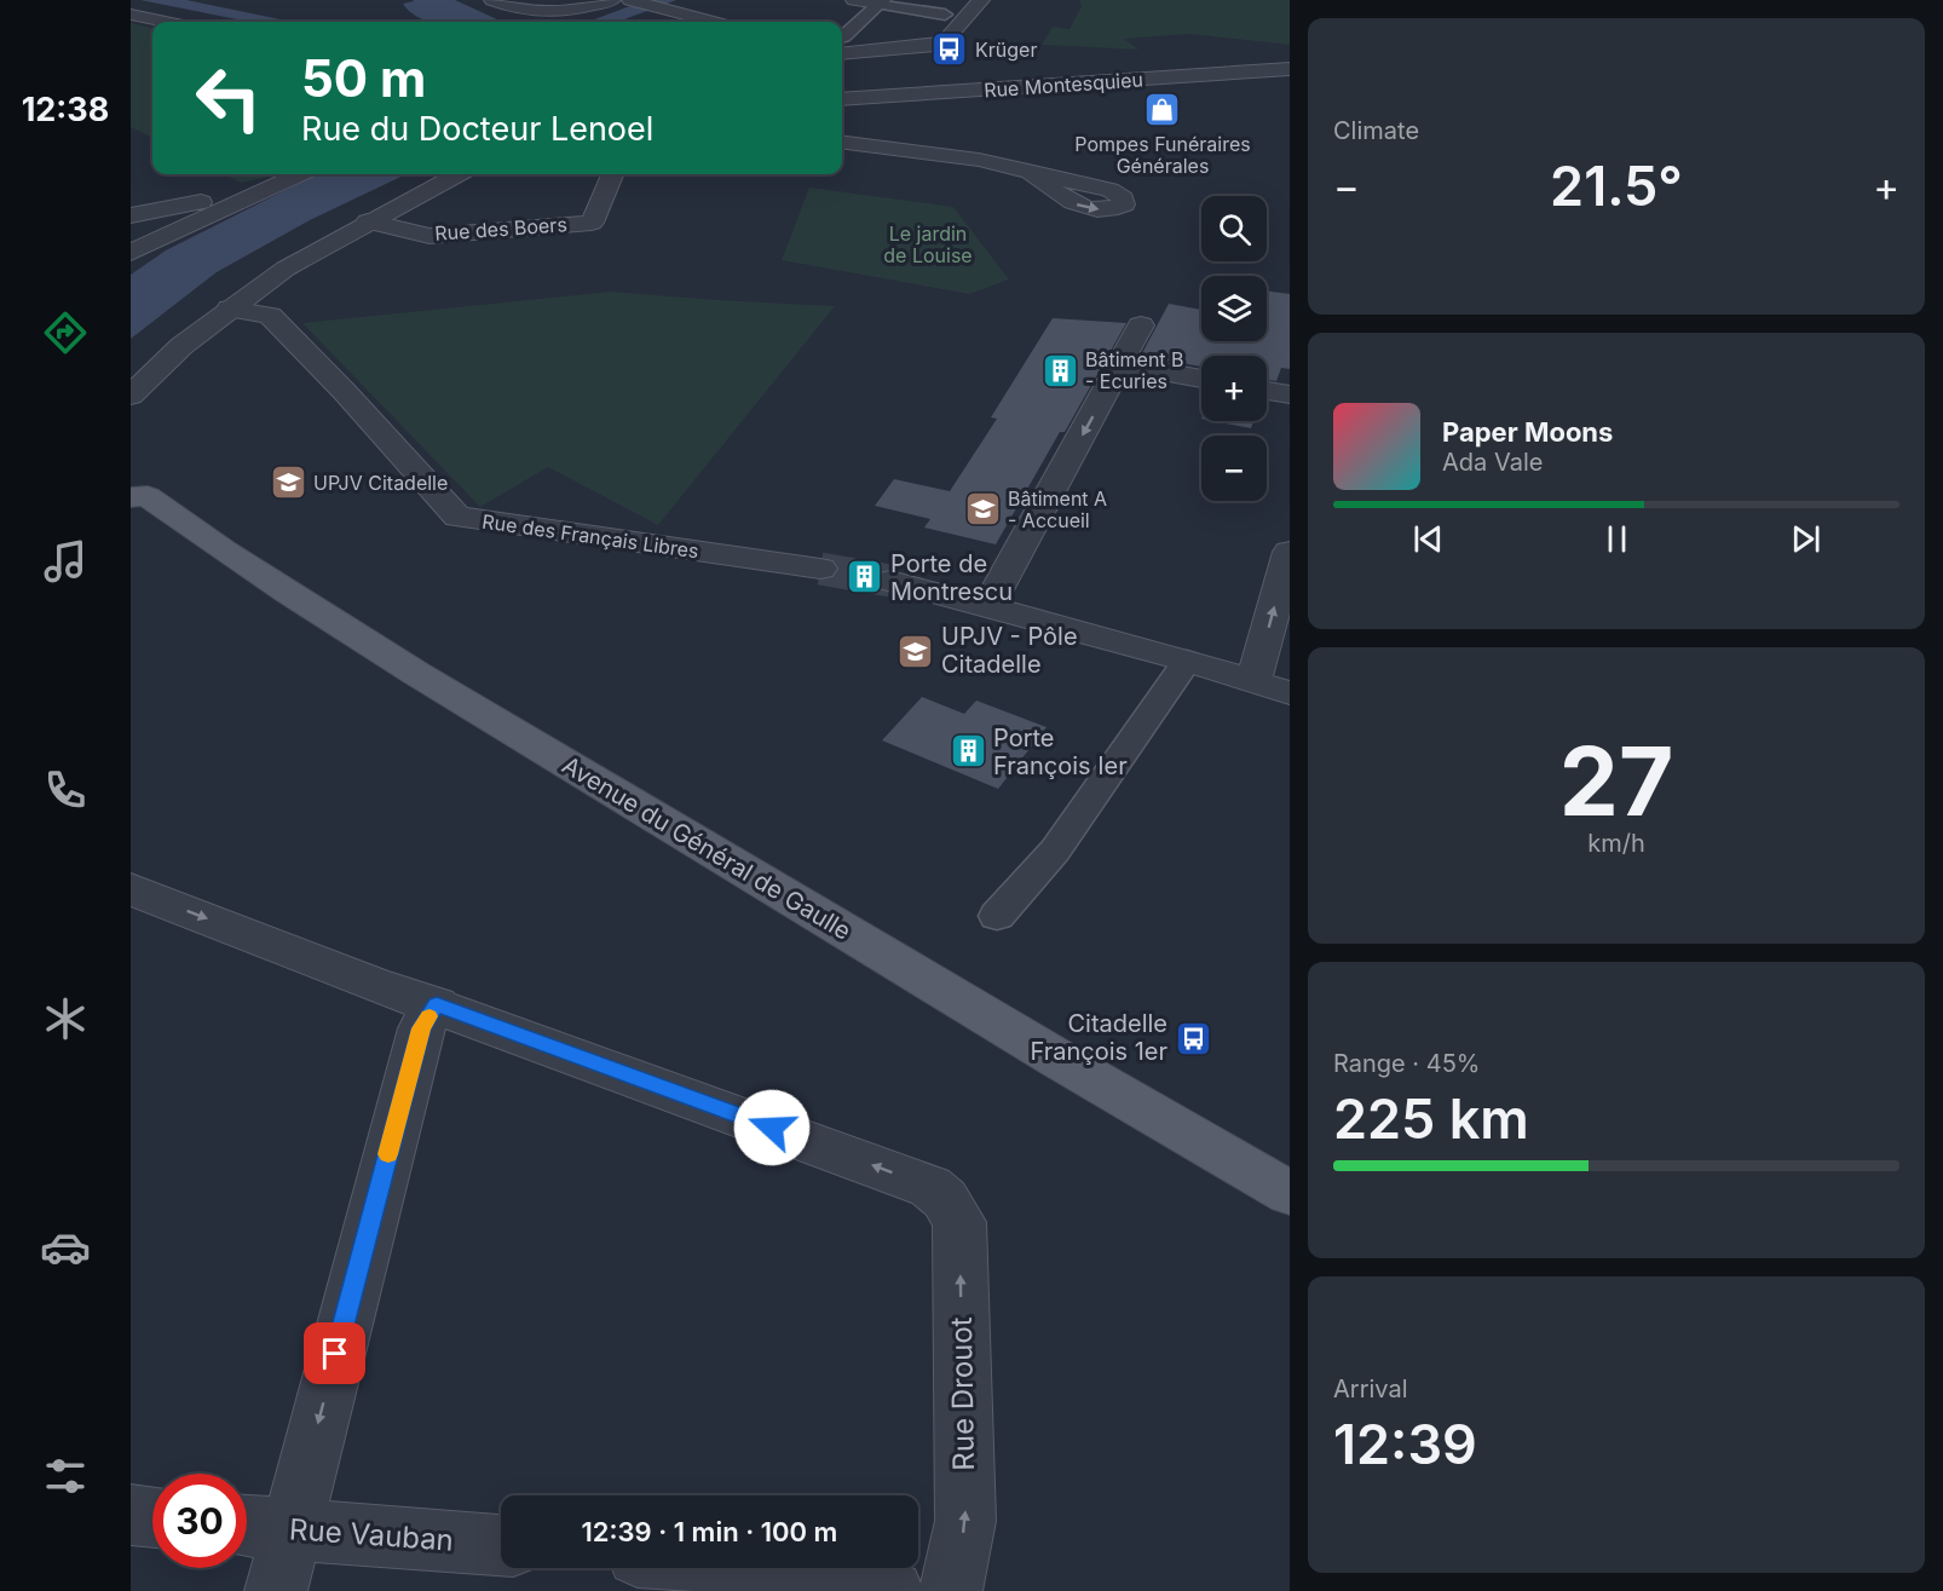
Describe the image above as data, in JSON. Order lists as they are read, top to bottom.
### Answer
{
  "streets": {
    "main road": ["Avenue du Général de Gaulle"],
    "street": [
      "Rue Montesquieu",
      "Rue des Boers",
      "Rue des Français Libres",
      "Rue Drouot",
      "Rue Vauban"
    ]
  },
  "one_way": ["Rue Drouot"],
  "parks": ["Le jardin de Louise"],
  "places": {
    "bus stop": ["Krüger", "Citadelle François 1er"],
    "shop": ["Pompes Funéraires Générales"],
    "building": ["Bâtiment B - Ecuries", "Porte de Montrescu", "Porte François Ier"],
    "school or university": ["UPJV Citadelle", "Bâtiment A - Accueil", "UPJV - Pôle Citadelle"]
  },
  "page": {
    "tabs": "12:38",
    "tile": [
      "Climate",
      ["27", "km/h"],
      ["Range · 45%", "225 km"],
      ["Arrival", "12:39"]
    ],
    "turn": ["50 m", "Rue du Docteur Lenoel"],
    "heat": ["−", "21.5°", "+"],
    "map_buttons": ["+", "−"],
    "song": ["Paper Moons", "Ada Vale"],
    "limit": "30",
    "trip": "12:39 · 1 min · 100 m"
  }
}
